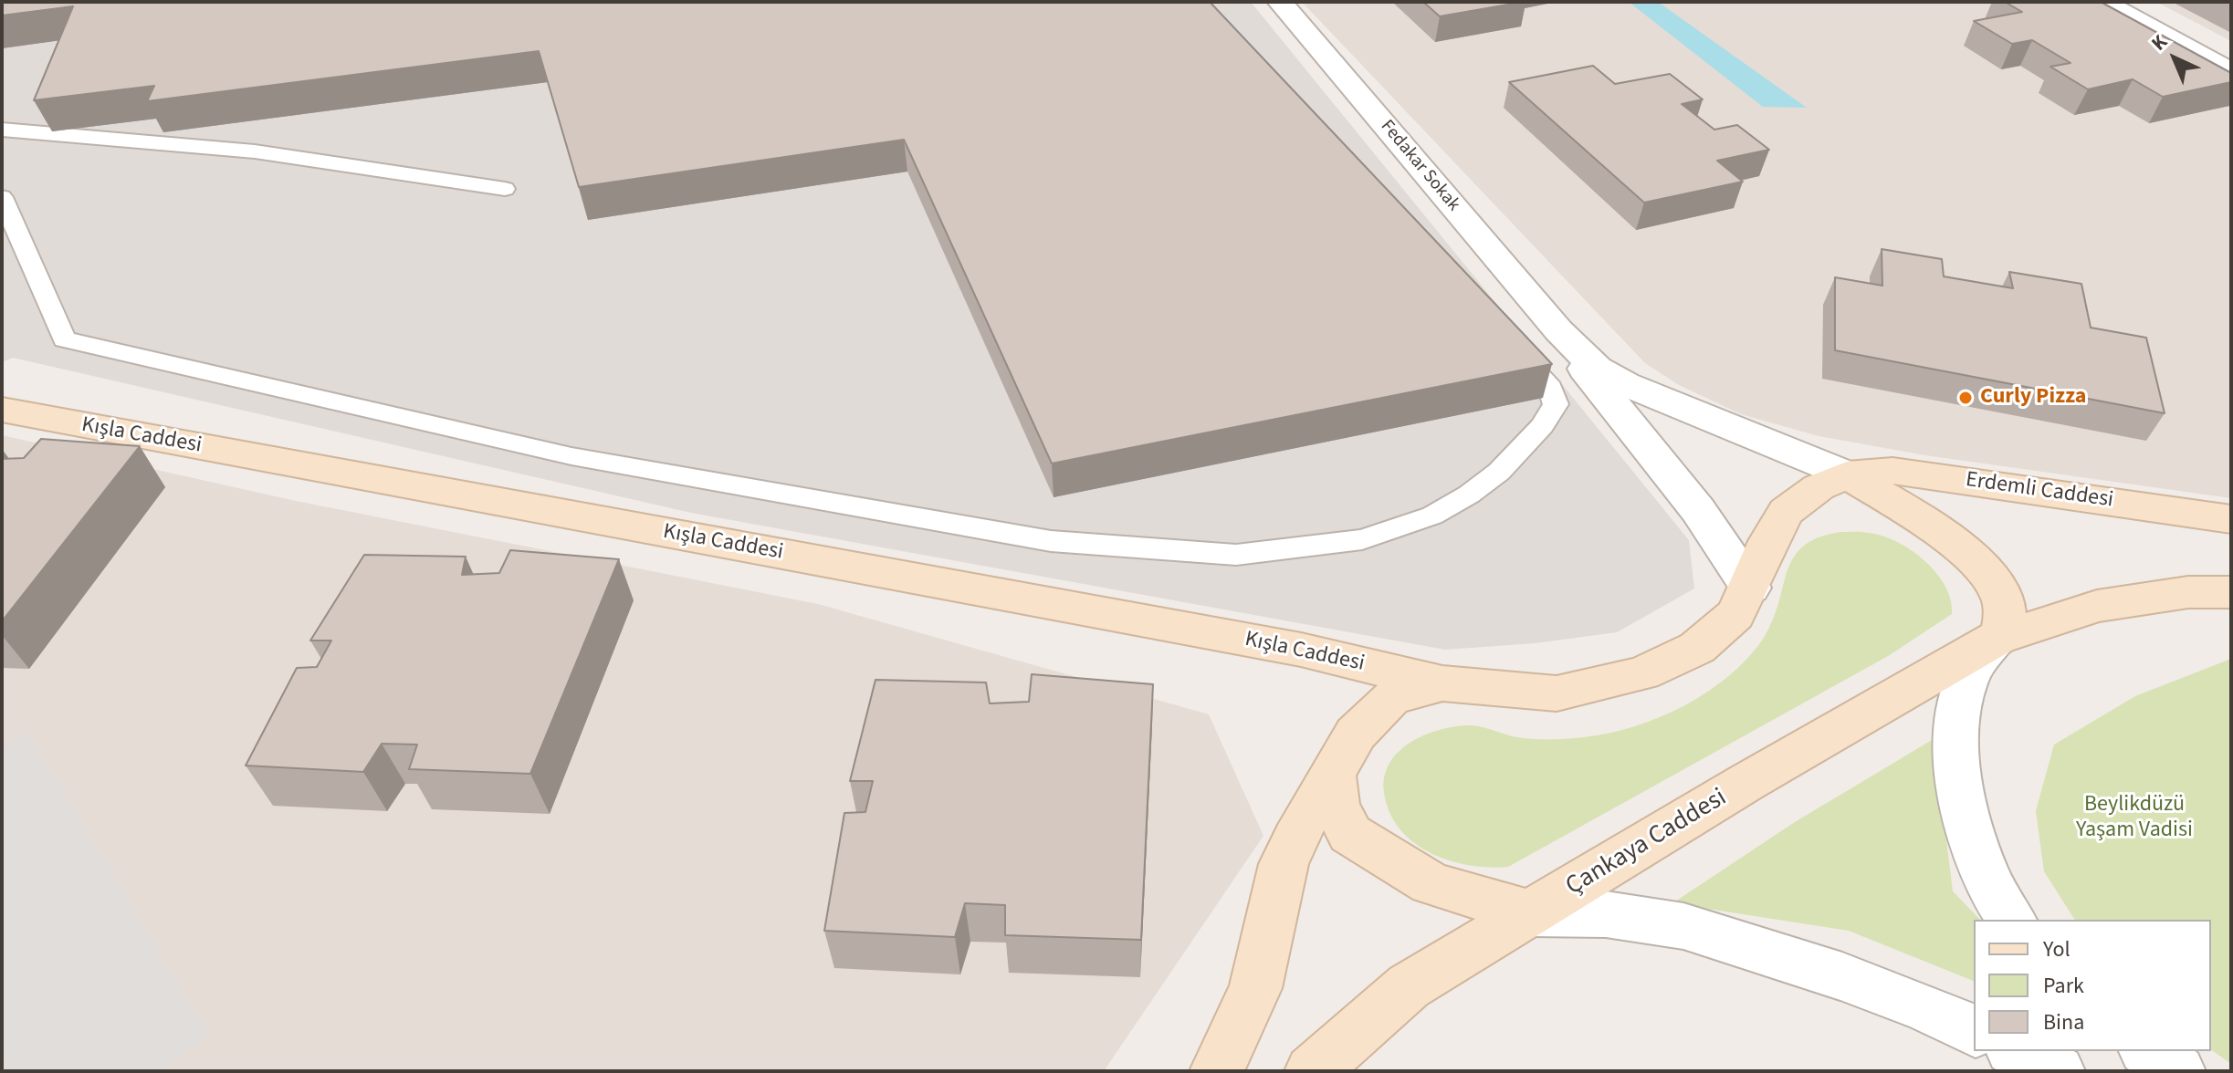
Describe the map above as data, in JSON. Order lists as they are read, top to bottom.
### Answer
{
  "streets": {
    "main road": ["Kışla Caddesi", "Erdemli Caddesi", "Çankaya Caddesi"],
    "street": ["Fedakar Sokak"]
  },
  "parks": ["Beylikdüzü Yaşam Vadisi"],
  "places": ["Curly Pizza"],
  "legend": ["Yol", "Park", "Bina"],
  "north": "top left"
}
